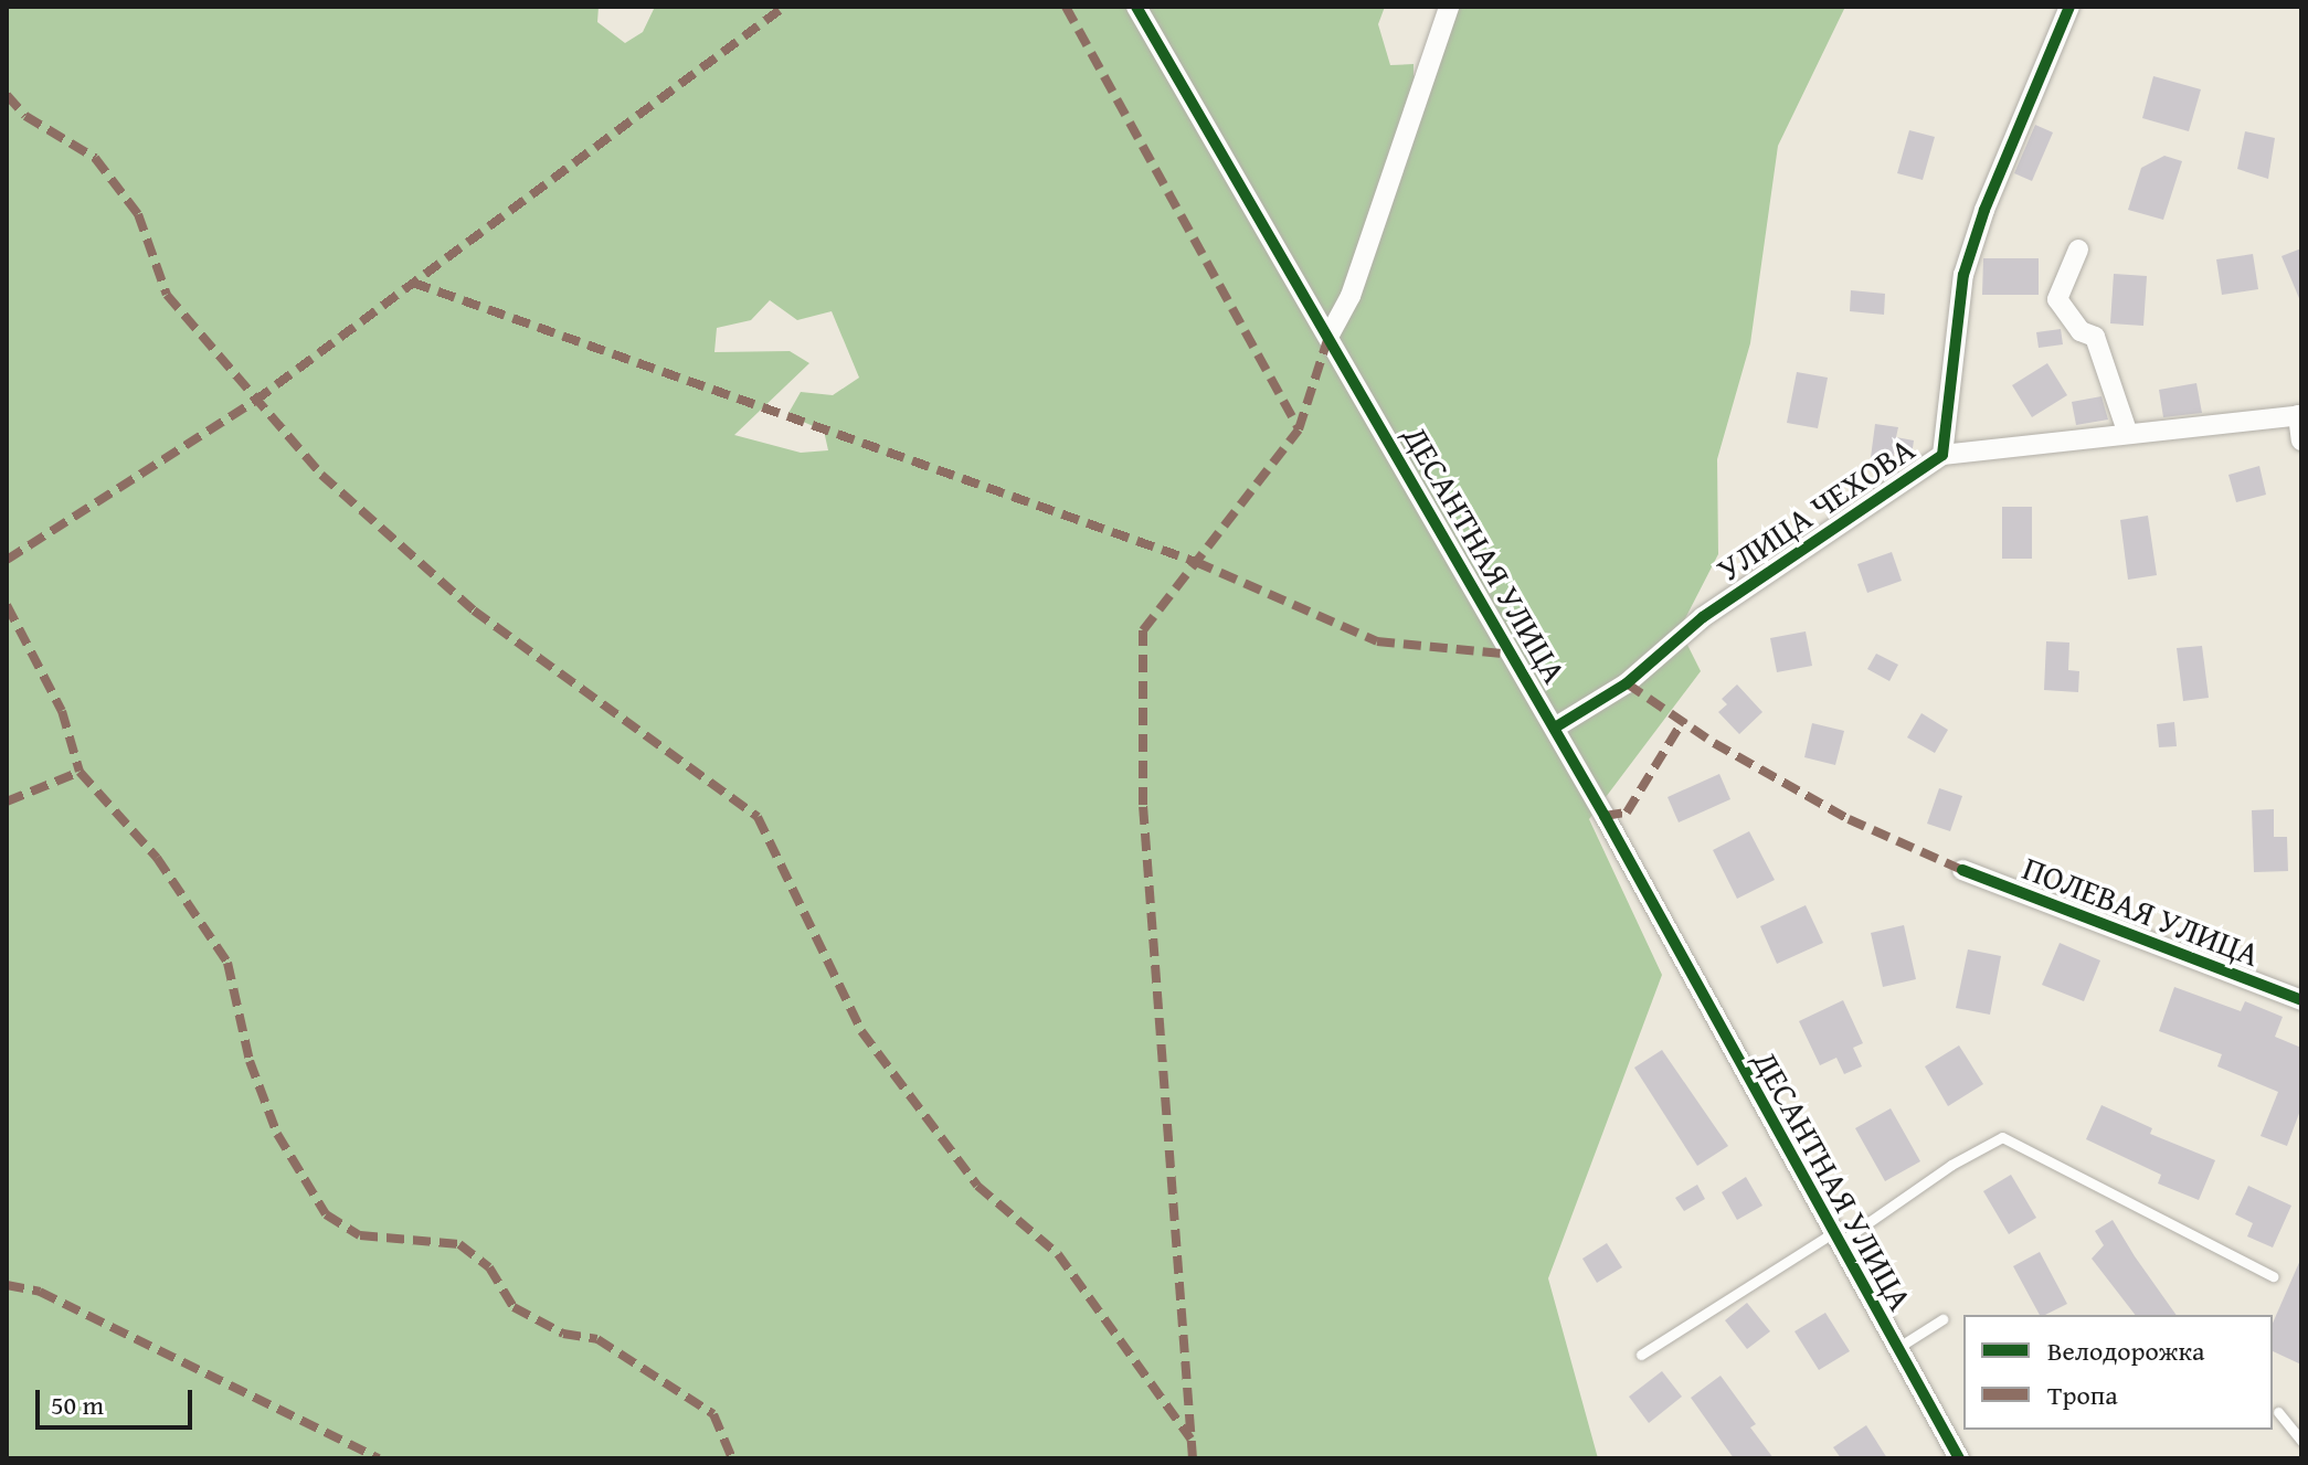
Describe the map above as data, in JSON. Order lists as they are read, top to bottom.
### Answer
{
  "streets": {
    "street": ["УЛИЦА ЧЕХОВА", "ДЕСАНТНАЯ УЛИЦА", "ПОЛЕВАЯ УЛИЦА"]
  },
  "crossings": [
    ["УЛИЦА ЧЕХОВА", "ДЕСАНТНАЯ УЛИЦА"]
  ],
  "legend": ["Велодорожка", "Тропа"],
  "scale_bar": "50 m"
}
